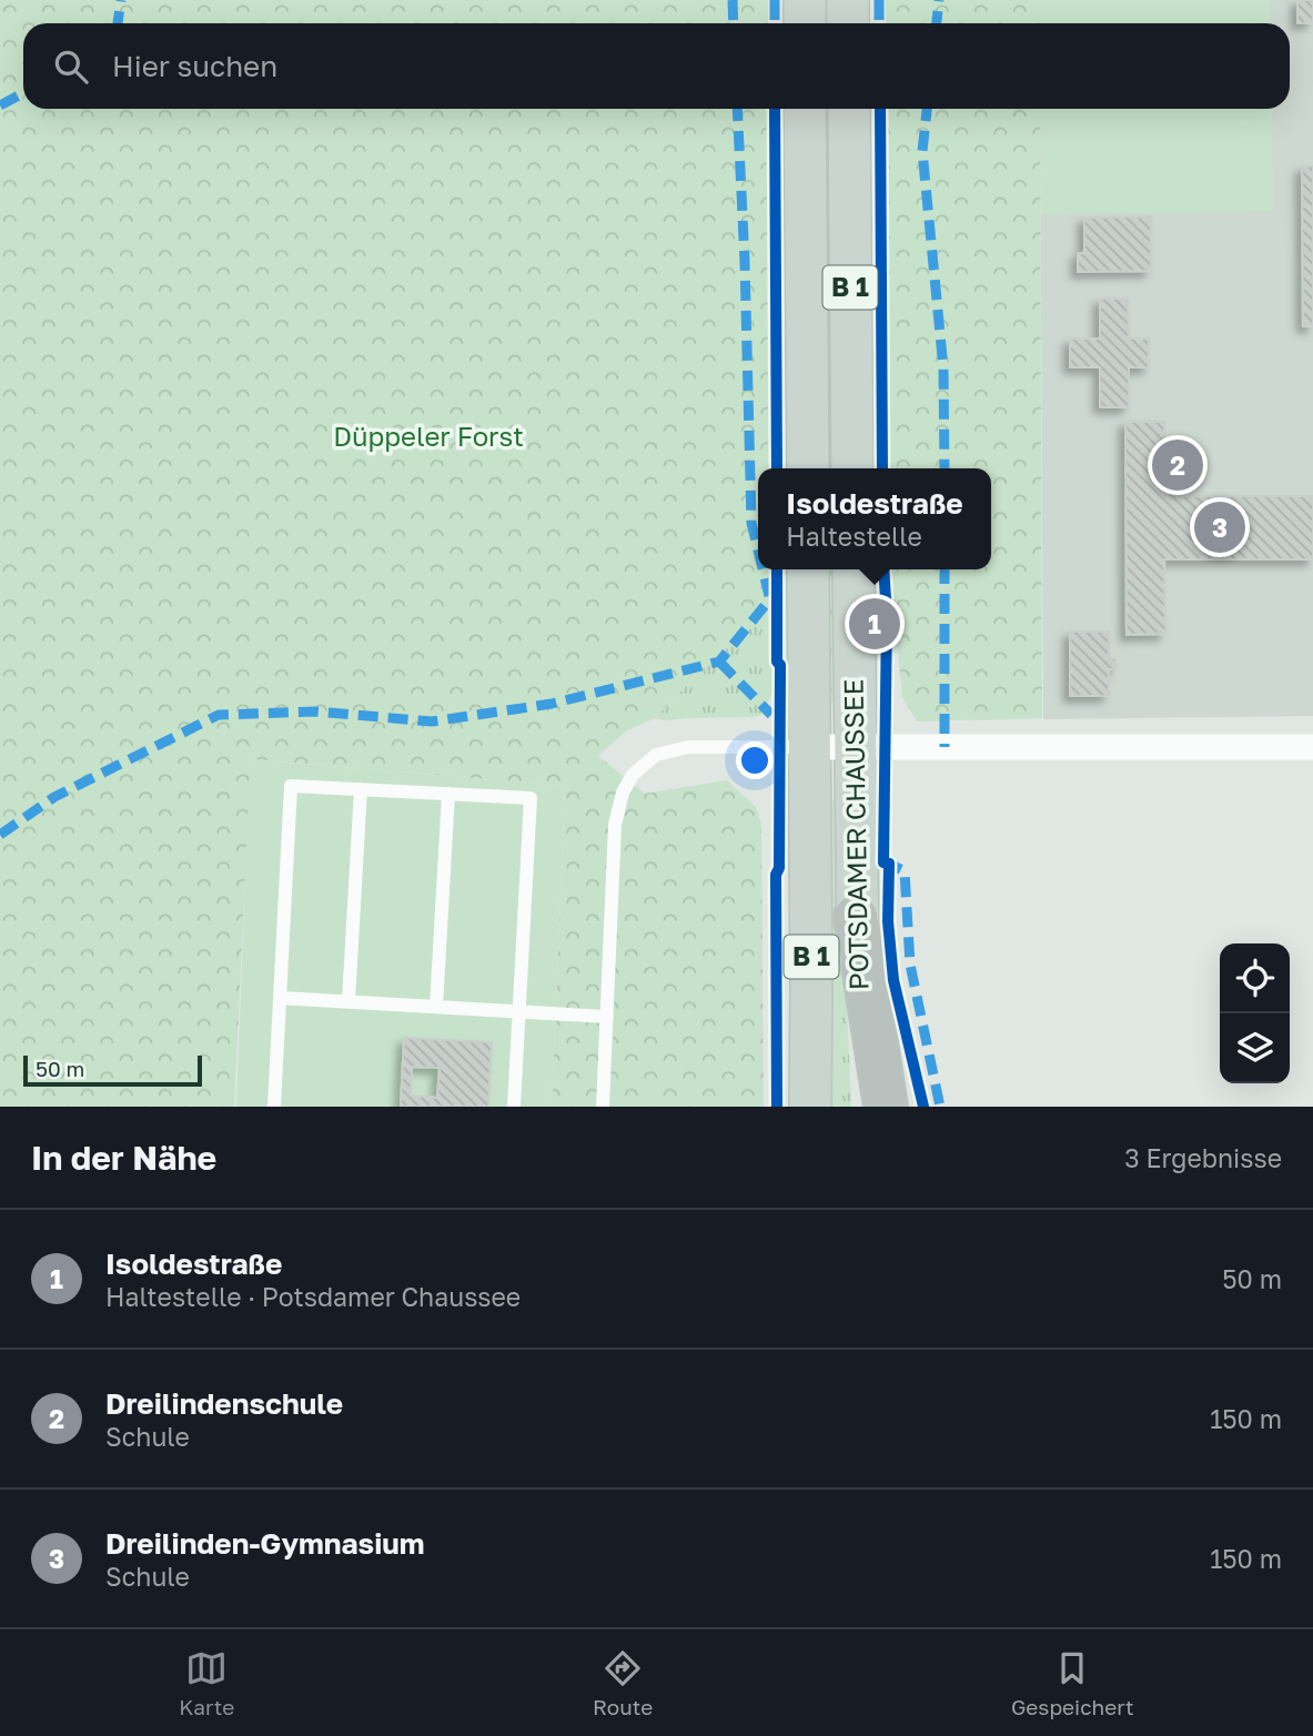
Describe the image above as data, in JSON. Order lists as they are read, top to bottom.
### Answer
{
  "streets": {
    "main road": ["B 1", "POTSDAMER CHAUSSEE"]
  },
  "parks": ["Düppeler Forst"],
  "scale_bar": "50 m",
  "page": {
    "search": "Hier suchen",
    "pins": ["2", "3", "1"],
    "popup": ["Isoldestraße", "Haltestelle"],
    "scale": "50 m",
    "heading": ["In der Nähe", "3 Ergebnisse"],
    "list": [
      {
        "mark": "1",
        "name": "Isoldestraße",
        "note": "Haltestelle · Potsdamer Chaussee",
        "value": "50 m"
      },
      {
        "mark": "2",
        "name": "Dreilindenschule",
        "note": "Schule",
        "value": "150 m"
      },
      {
        "mark": "3",
        "name": "Dreilinden-Gymnasium",
        "note": "Schule",
        "value": "150 m"
      }
    ],
    "nav": ["Karte", "Route", "Gespeichert"]
  }
}
